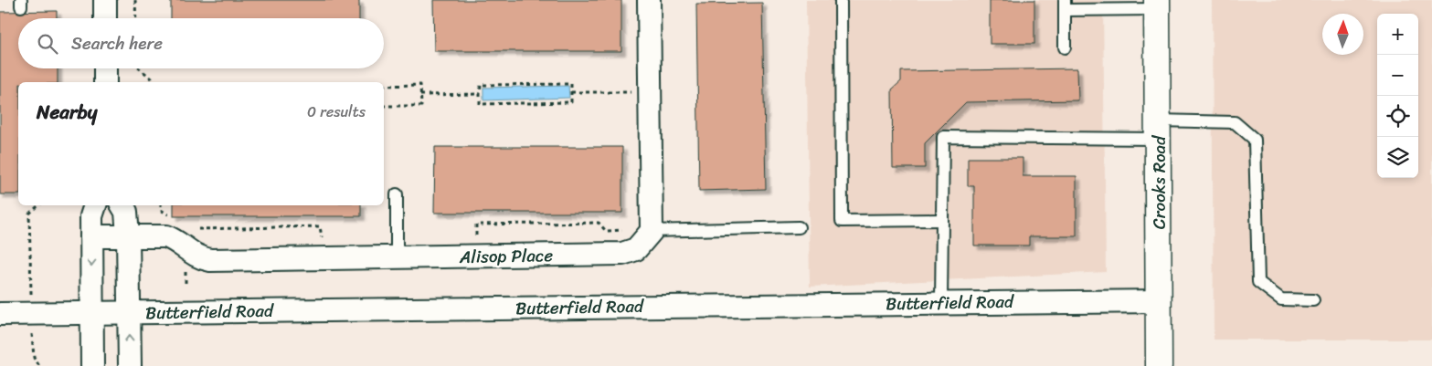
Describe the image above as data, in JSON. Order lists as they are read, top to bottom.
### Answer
{
  "streets": {
    "main road": ["Crooks Road"],
    "street": ["Alisop Place", "Butterfield Road"]
  },
  "crossings": [
    ["Crooks Road", "Butterfield Road"]
  ],
  "north": "top",
  "page": {
    "map_buttons": ["+", "−"],
    "search": "Search here",
    "heading": ["Nearby", "0 results"]
  }
}
